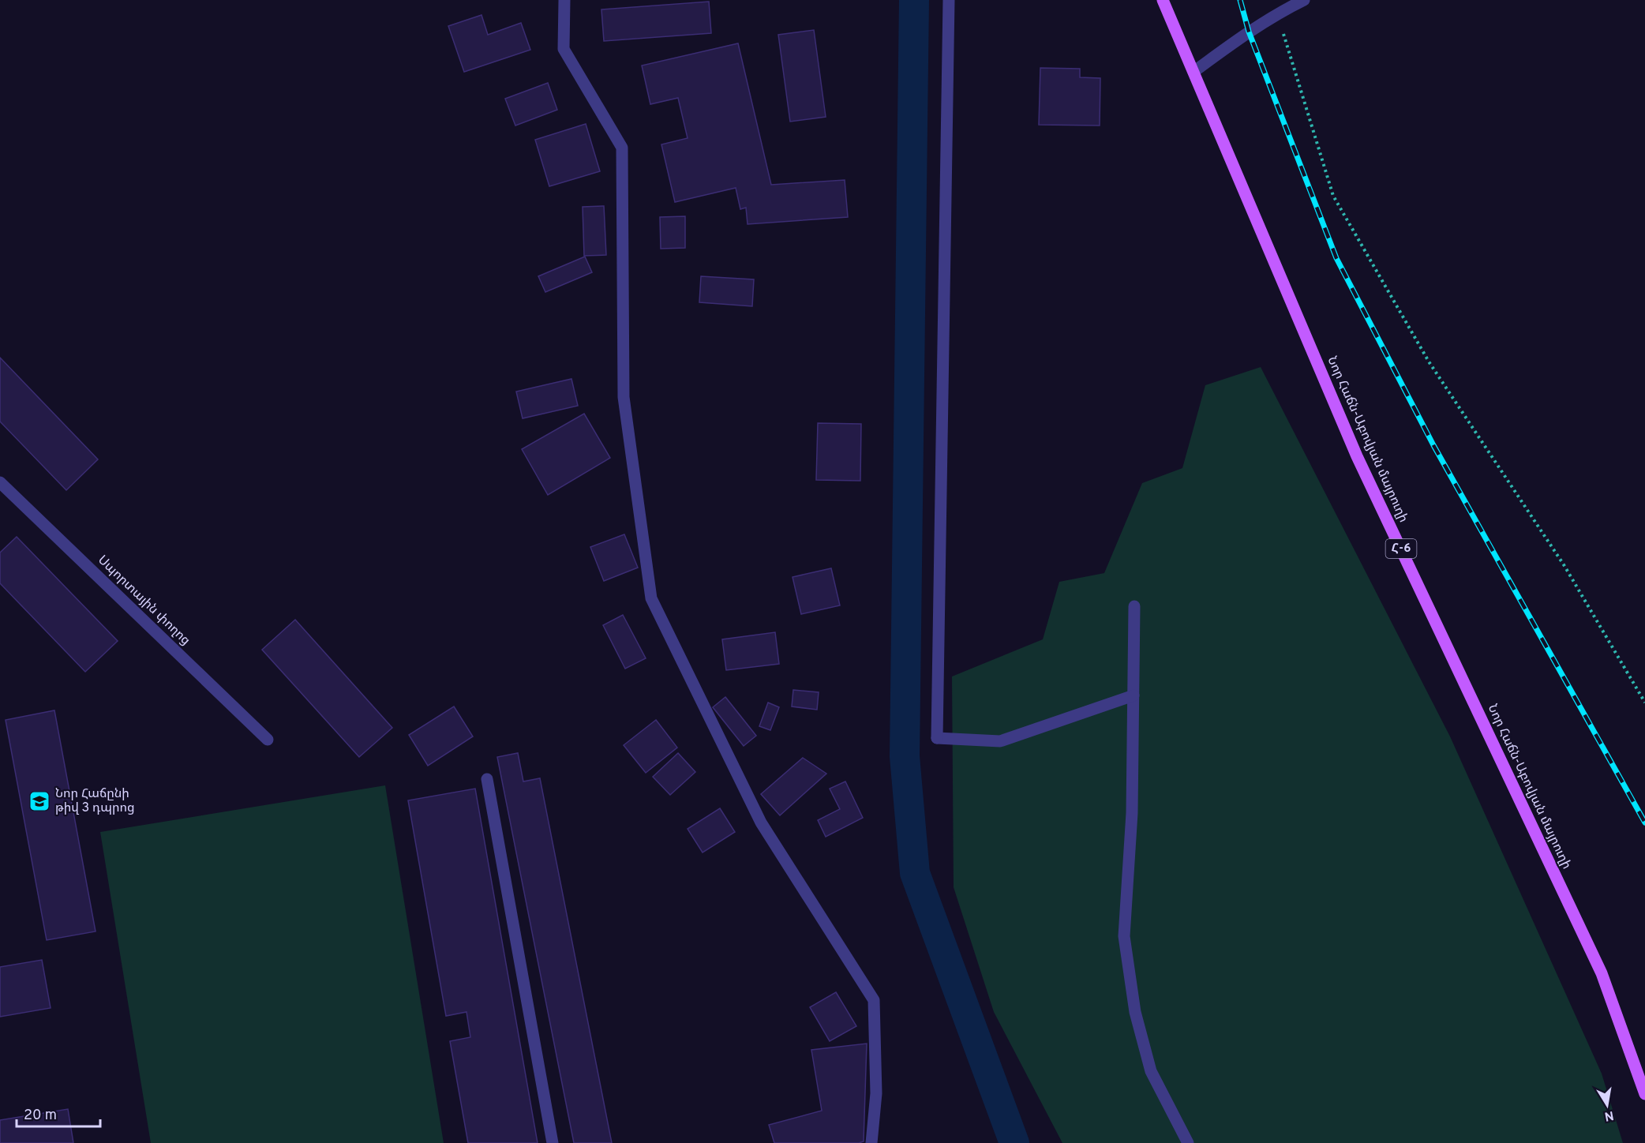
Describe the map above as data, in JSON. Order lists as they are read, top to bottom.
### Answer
{
  "streets": {
    "main road": ["Նոր Հաճն-Աբովյան մայրուղի", "Հ-6"],
    "street": ["Սպորտային փողոց"]
  },
  "places": {
    "school or university": ["Նոր Հաճընի թիվ 3 դպրոց"]
  },
  "scale_bar": "20 m",
  "north": "bottom"
}
